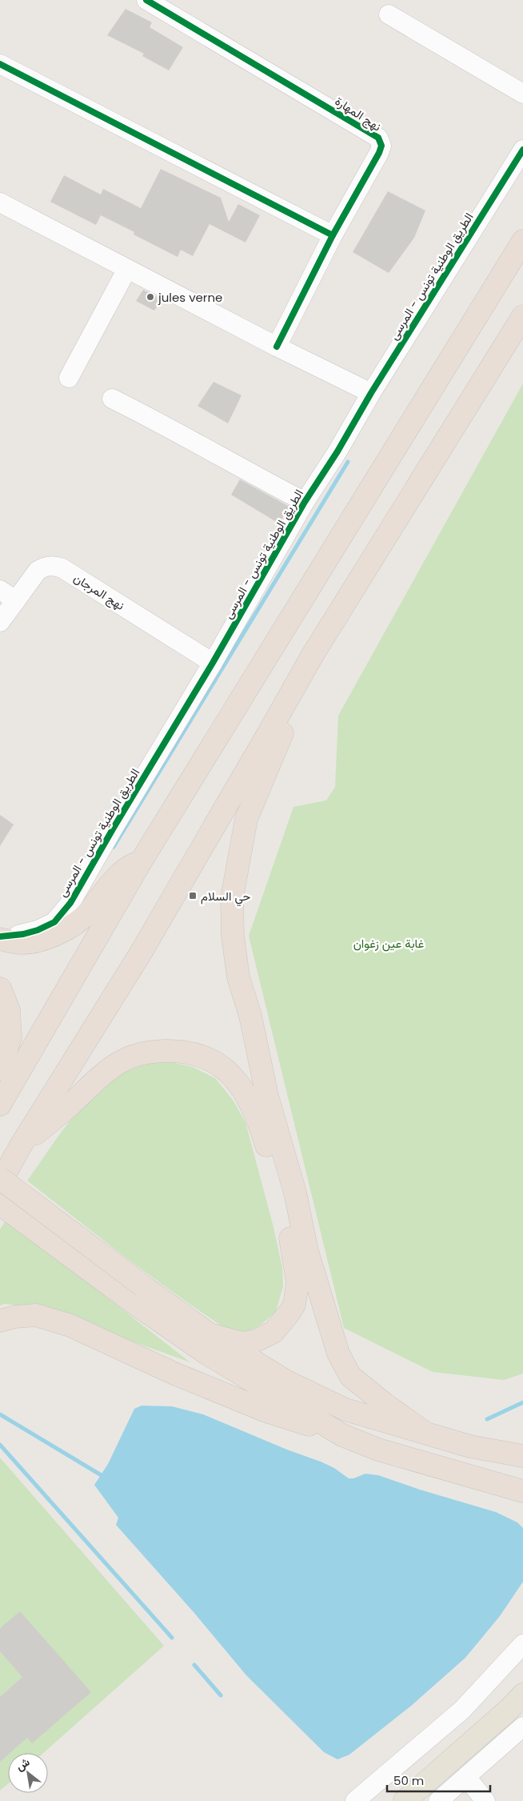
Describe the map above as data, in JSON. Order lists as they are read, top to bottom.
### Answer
{
  "streets": {
    "street": ["نهج المهارة", "الطريق الوطنية تونس - المرسى", "نهج المرجان"]
  },
  "crossings": [
    ["الطريق الوطنية تونس - المرسى", "نهج المرجان"]
  ],
  "parks": ["غابة عين زغوان"],
  "places": {
    "other": ["jules verne"],
    "transit": ["حي السلام"]
  },
  "scale_bar": "50 m",
  "north": "top left"
}
